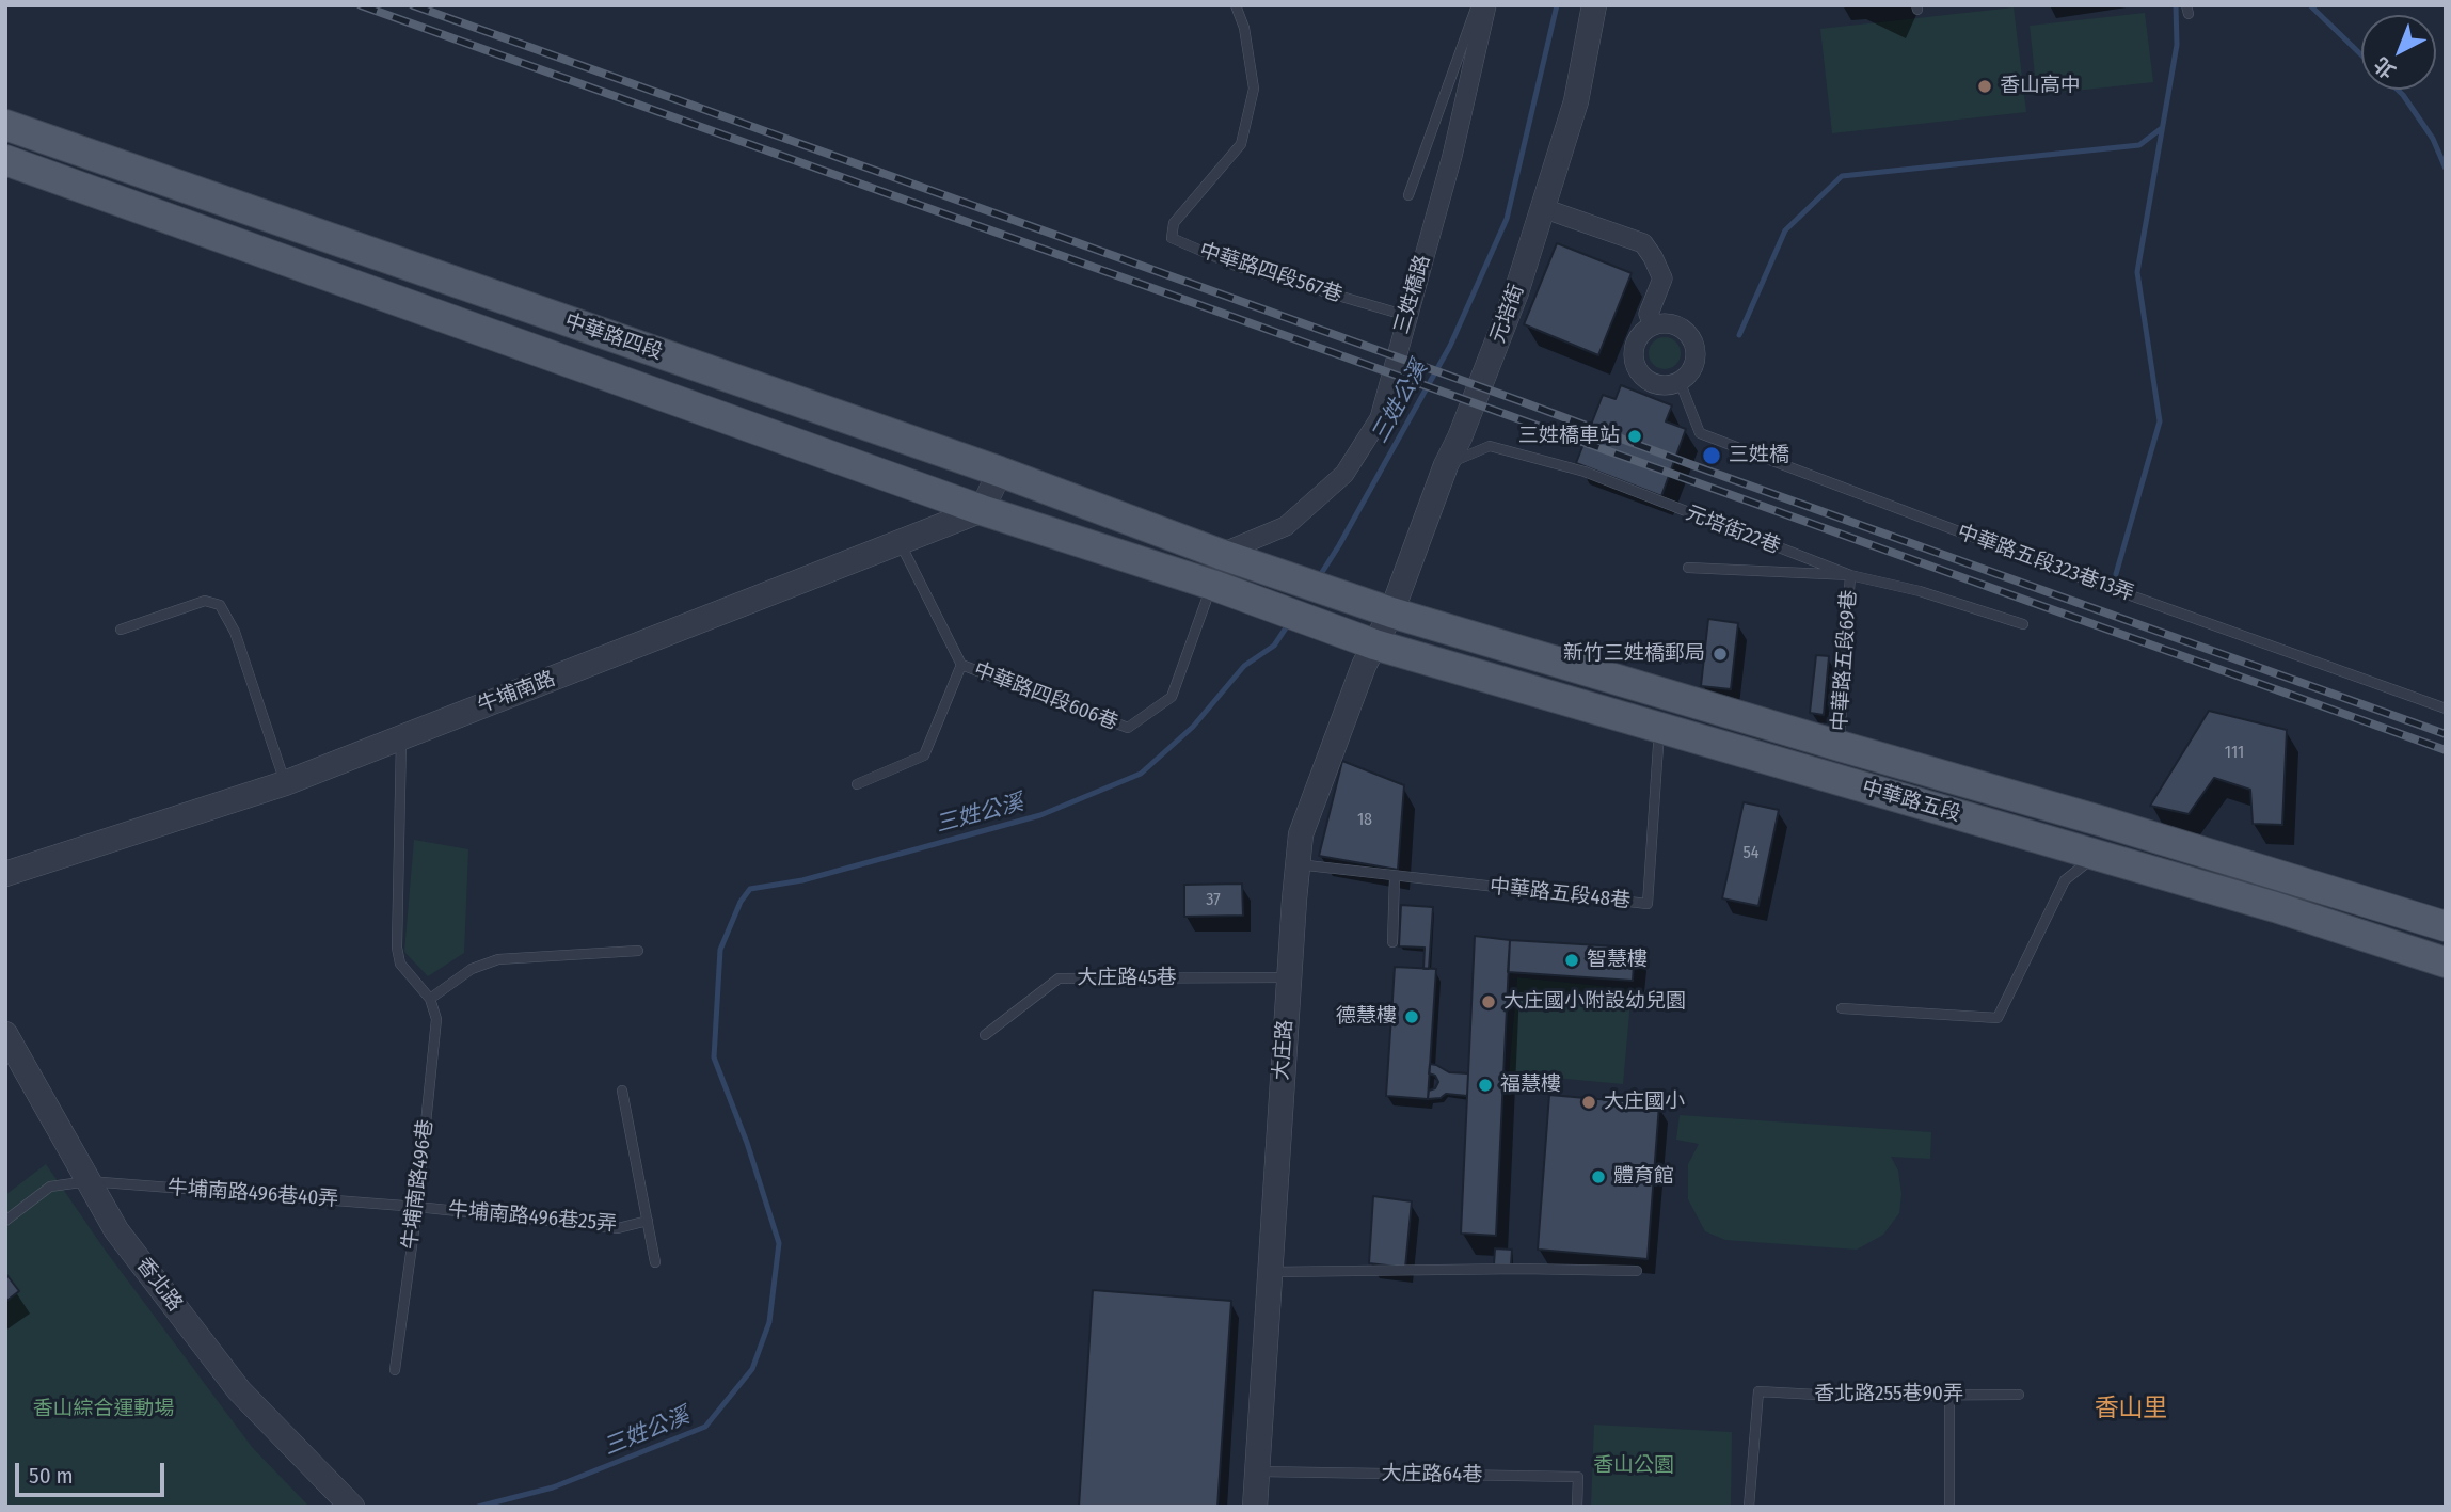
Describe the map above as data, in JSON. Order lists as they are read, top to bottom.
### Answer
{
  "streets": {
    "main road": ["中華路四段", "中華路五段"],
    "street": [
      "三姓橋路",
      "元培街",
      "牛埔南路",
      "大庄路",
      "香北路"
    ],
    "lane": [
      "中華路四段567巷",
      "元培街22巷",
      "中華路五段323巷13弄",
      "中華路五段69巷",
      "中華路四段606巷",
      "中華路五段48巷",
      "大庄路45巷",
      "牛埔南路496巷",
      "牛埔南路496巷40弄",
      "牛埔南路496巷25弄",
      "香北路255巷90弄",
      "大庄路64巷"
    ]
  },
  "crossings": [
    ["中華路四段567巷", "三姓橋路"],
    ["三姓橋路", "中華路四段"],
    ["元培街", "元培街22巷"],
    ["元培街", "中華路五段"],
    ["元培街", "大庄路"],
    ["中華路四段", "牛埔南路"],
    ["中華路四段", "中華路四段606巷"],
    ["元培街22巷", "中華路五段69巷"],
    ["中華路五段69巷", "中華路五段"],
    ["中華路五段", "中華路五段48巷"],
    ["中華路五段", "大庄路"],
    ["中華路五段48巷", "大庄路"],
    ["大庄路45巷", "大庄路"],
    ["大庄路", "大庄路64巷"],
    ["牛埔南路496巷", "牛埔南路496巷40弄"],
    ["牛埔南路496巷", "牛埔南路496巷25弄"],
    ["牛埔南路496巷40弄", "牛埔南路496巷25弄"],
    ["牛埔南路496巷40弄", "香北路"]
  ],
  "districts": ["香山里"],
  "water": ["三姓公溪"],
  "parks": ["香山綜合運動場", "香山公園"],
  "places": [
    "香山高中",
    "三姓橋車站",
    "三姓橋",
    "新竹三姓橋郵局",
    "智慧樓",
    "大庄國小附設幼兒園",
    "德慧樓",
    "福慧樓",
    "大庄國小",
    "體育館"
  ],
  "house_numbers": [
    "111",
    "18",
    "54",
    "37"
  ],
  "scale_bar": "50 m",
  "north": "bottom left"
}
